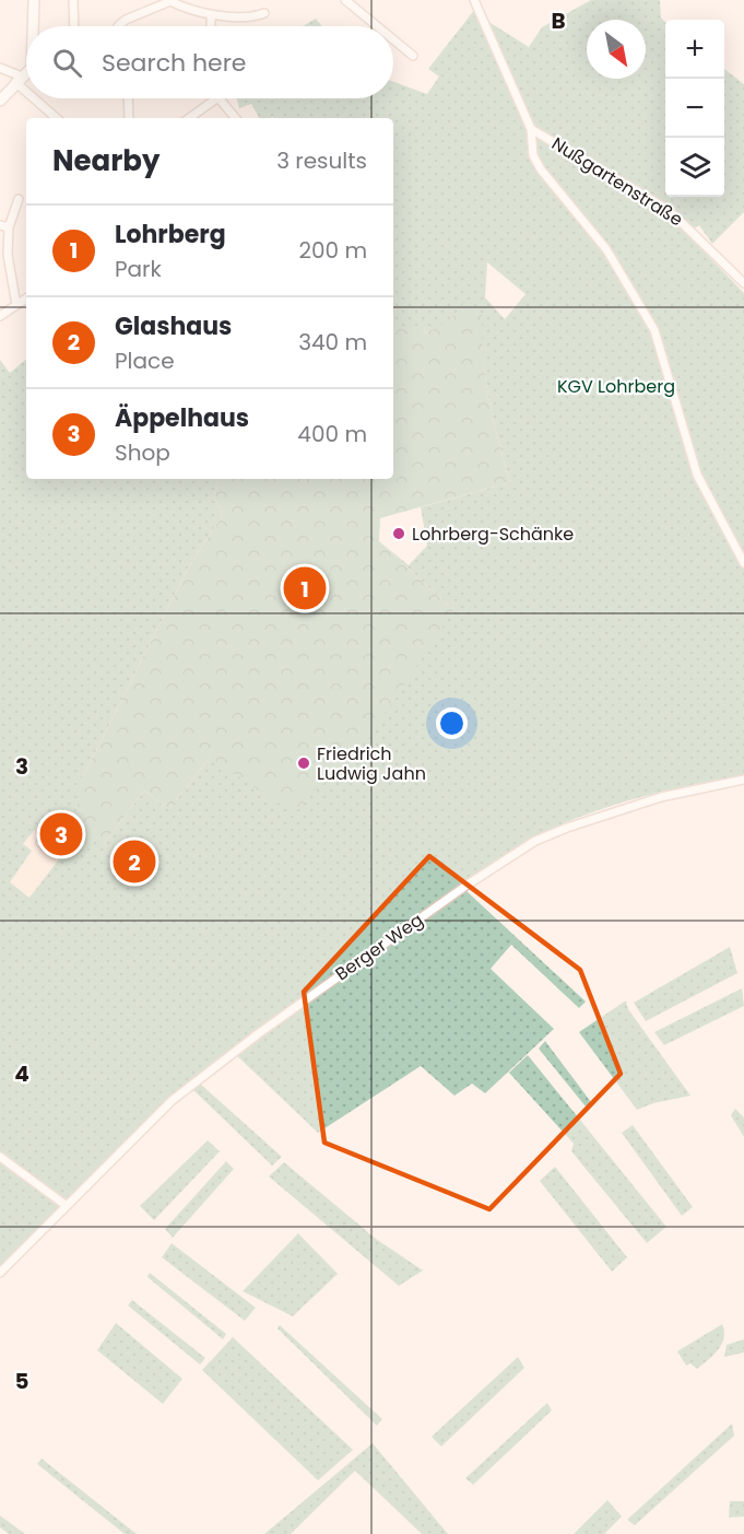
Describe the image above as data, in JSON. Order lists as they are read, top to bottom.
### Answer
{
  "streets": {
    "street": ["Nußgartenstraße", "Berger Weg"]
  },
  "parks": ["KGV Lohrberg"],
  "places": ["Lohrberg-Schänke", "Friedrich Ludwig Jahn"],
  "north": "bottom right",
  "page": {
    "map_buttons": ["+", "−"],
    "search": "Search here",
    "heading": ["Nearby", "3 results"],
    "list": [
      {
        "mark": "1",
        "name": "Lohrberg",
        "note": "Park",
        "value": "200 m"
      },
      {
        "mark": "2",
        "name": "Glashaus",
        "note": "Place",
        "value": "340 m"
      },
      {
        "mark": "3",
        "name": "Äppelhaus",
        "note": "Shop",
        "value": "400 m"
      }
    ],
    "pins": ["1", "3", "2"]
  },
  "grid": {
    "columns": ["B"],
    "rows": ["3", "4", "5"]
  }
}
